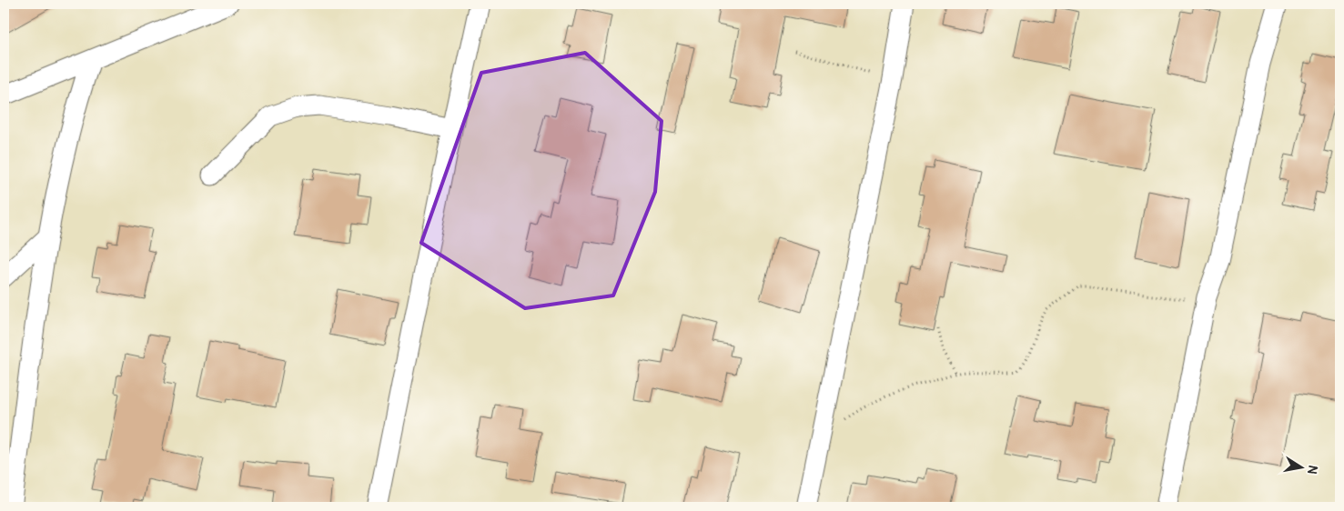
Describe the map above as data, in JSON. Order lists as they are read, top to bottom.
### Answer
{
  "north": "right"
}
